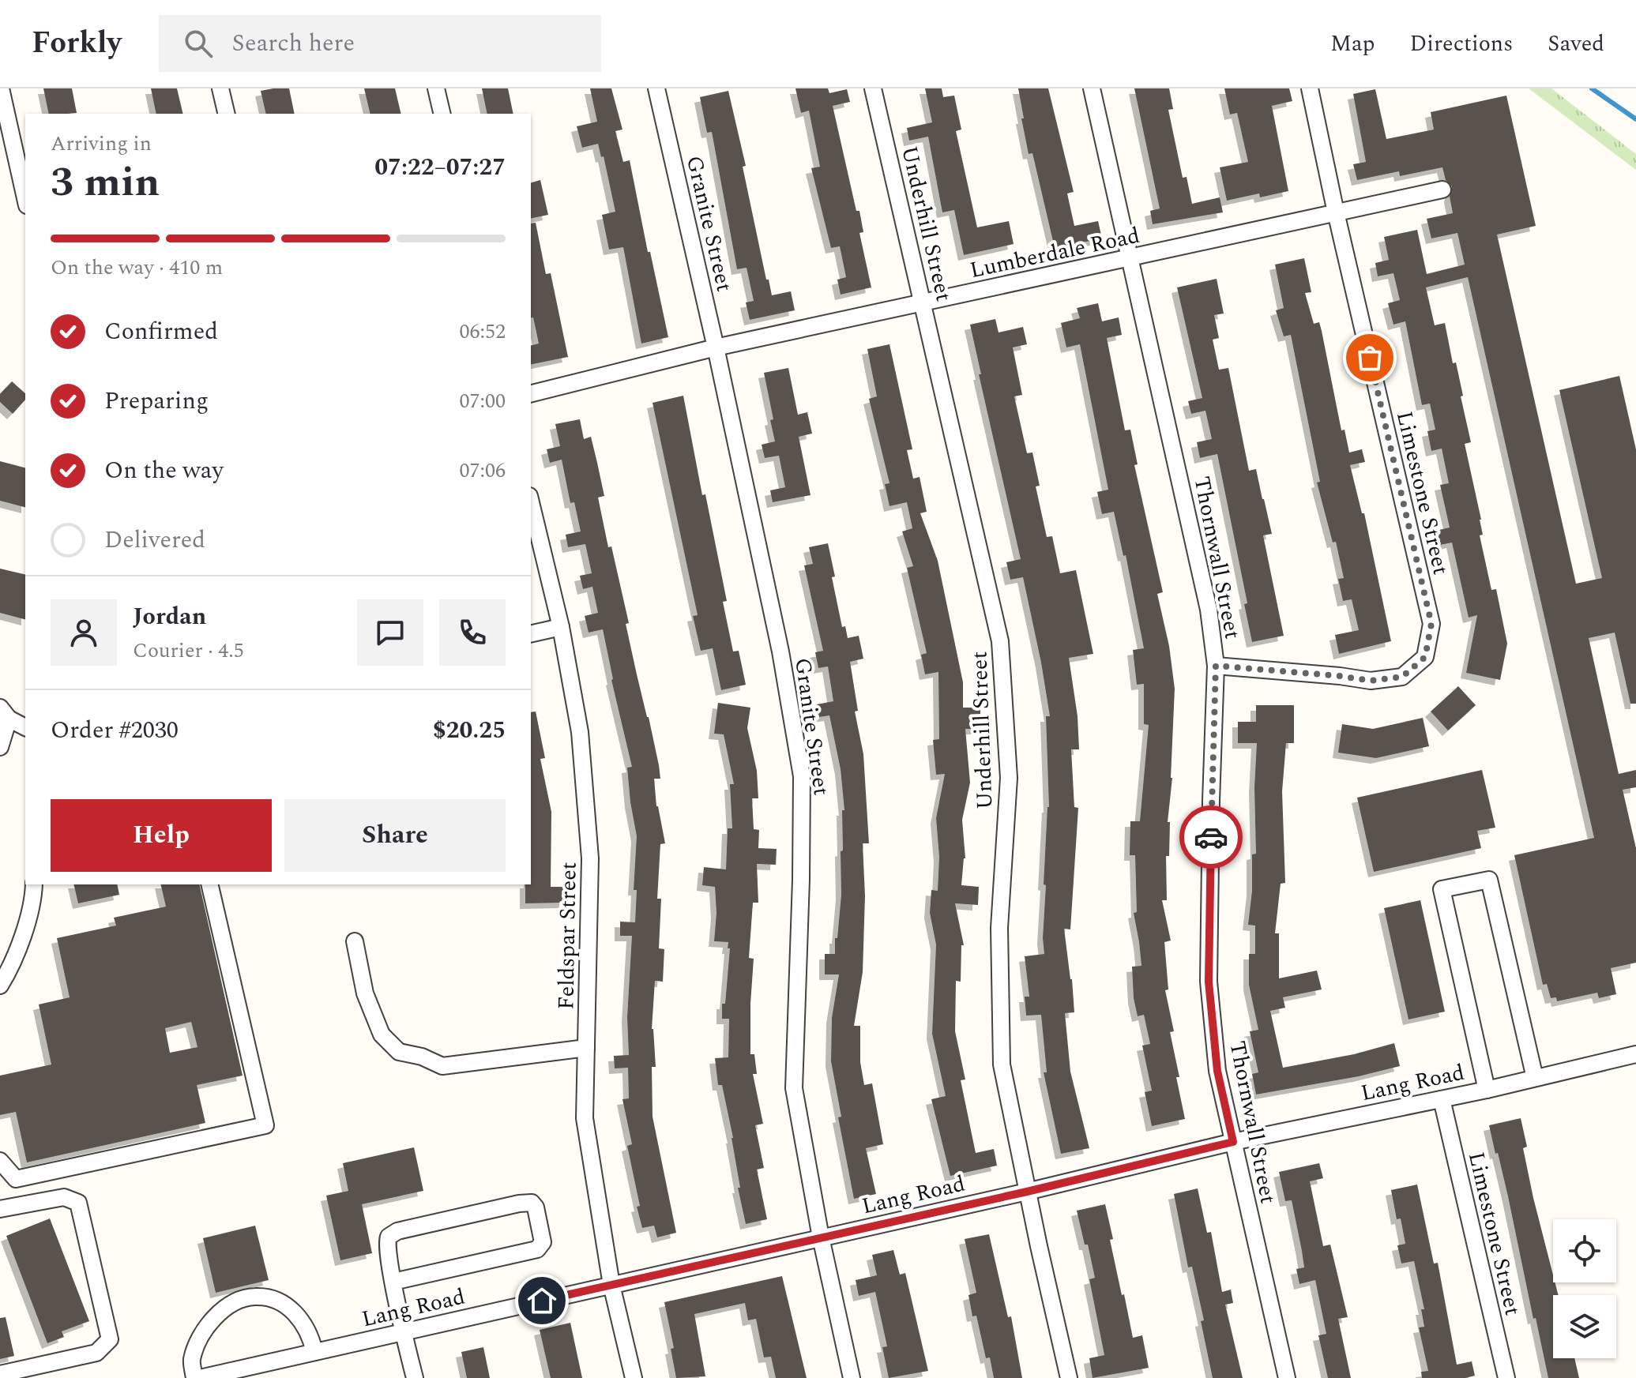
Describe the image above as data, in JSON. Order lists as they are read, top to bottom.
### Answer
{
  "streets": {
    "street": [
      "Granite Street",
      "Underhill Street",
      "Lumberdale Road",
      "Limestone Street",
      "Thornwall Street",
      "Feldspar Street",
      "Lang Road"
    ]
  },
  "crossings": [
    ["Granite Street", "Lumberdale Road"],
    ["Granite Street", "Lang Road"],
    ["Underhill Street", "Lumberdale Road"],
    ["Underhill Street", "Lang Road"],
    ["Lumberdale Road", "Limestone Street"],
    ["Lumberdale Road", "Thornwall Street"],
    ["Limestone Street", "Thornwall Street"],
    ["Limestone Street", "Lang Road"],
    ["Thornwall Street", "Lang Road"],
    ["Feldspar Street", "Lang Road"]
  ],
  "page": {
    "header": "Forkly",
    "search": "Search here",
    "nav": ["Map", "Directions", "Saved"],
    "heading": ["3 min", "Arriving in", "07:22–07:27"],
    "panel": [
      "Jordan",
      "Courier · 4.5",
      "Order #2030",
      "$20.25"
    ],
    "bar": "On the way · 410 m",
    "list": [
      ["Confirmed", "06:52"],
      ["Preparing", "07:00"],
      ["On the way", "07:06"],
      "Delivered"
    ],
    "buttons": ["Help", "Share"]
  }
}
